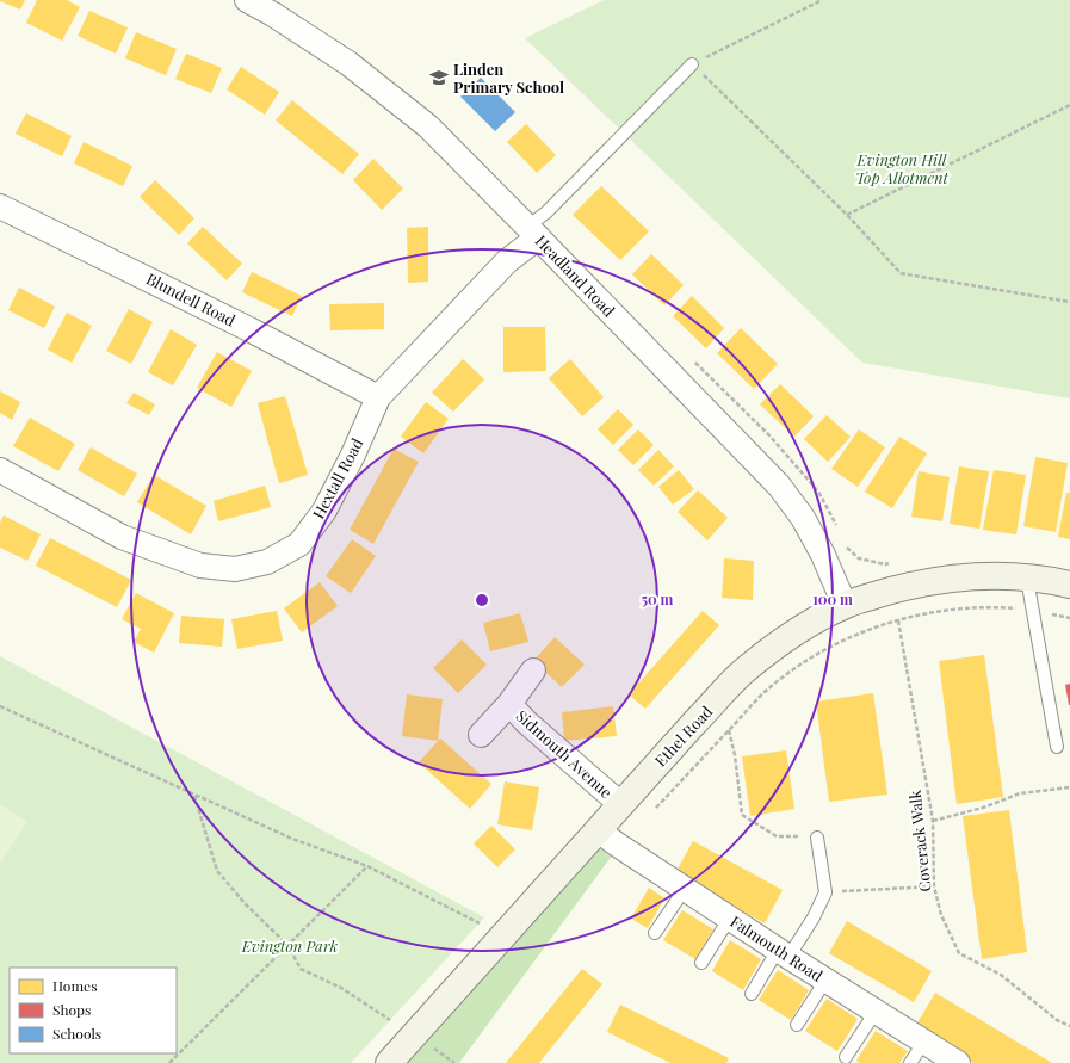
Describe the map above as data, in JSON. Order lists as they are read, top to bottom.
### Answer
{
  "streets": {
    "street": [
      "Headland Road",
      "Blundell Road",
      "Hextall Road",
      "Ethel Road",
      "Sidmouth Avenue",
      "Falmouth Road"
    ],
    "path": ["Coverack Walk"]
  },
  "crossings": [
    ["Headland Road", "Hextall Road"],
    ["Headland Road", "Ethel Road"],
    ["Blundell Road", "Hextall Road"],
    ["Ethel Road", "Sidmouth Avenue"],
    ["Ethel Road", "Falmouth Road"]
  ],
  "parks": ["Evington Hill Top Allotment", "Evington Park"],
  "places": {
    "school or university": ["Linden Primary School"]
  },
  "legend": ["Homes", "Shops", "Schools"],
  "rings": ["50 m", "100 m"]
}
